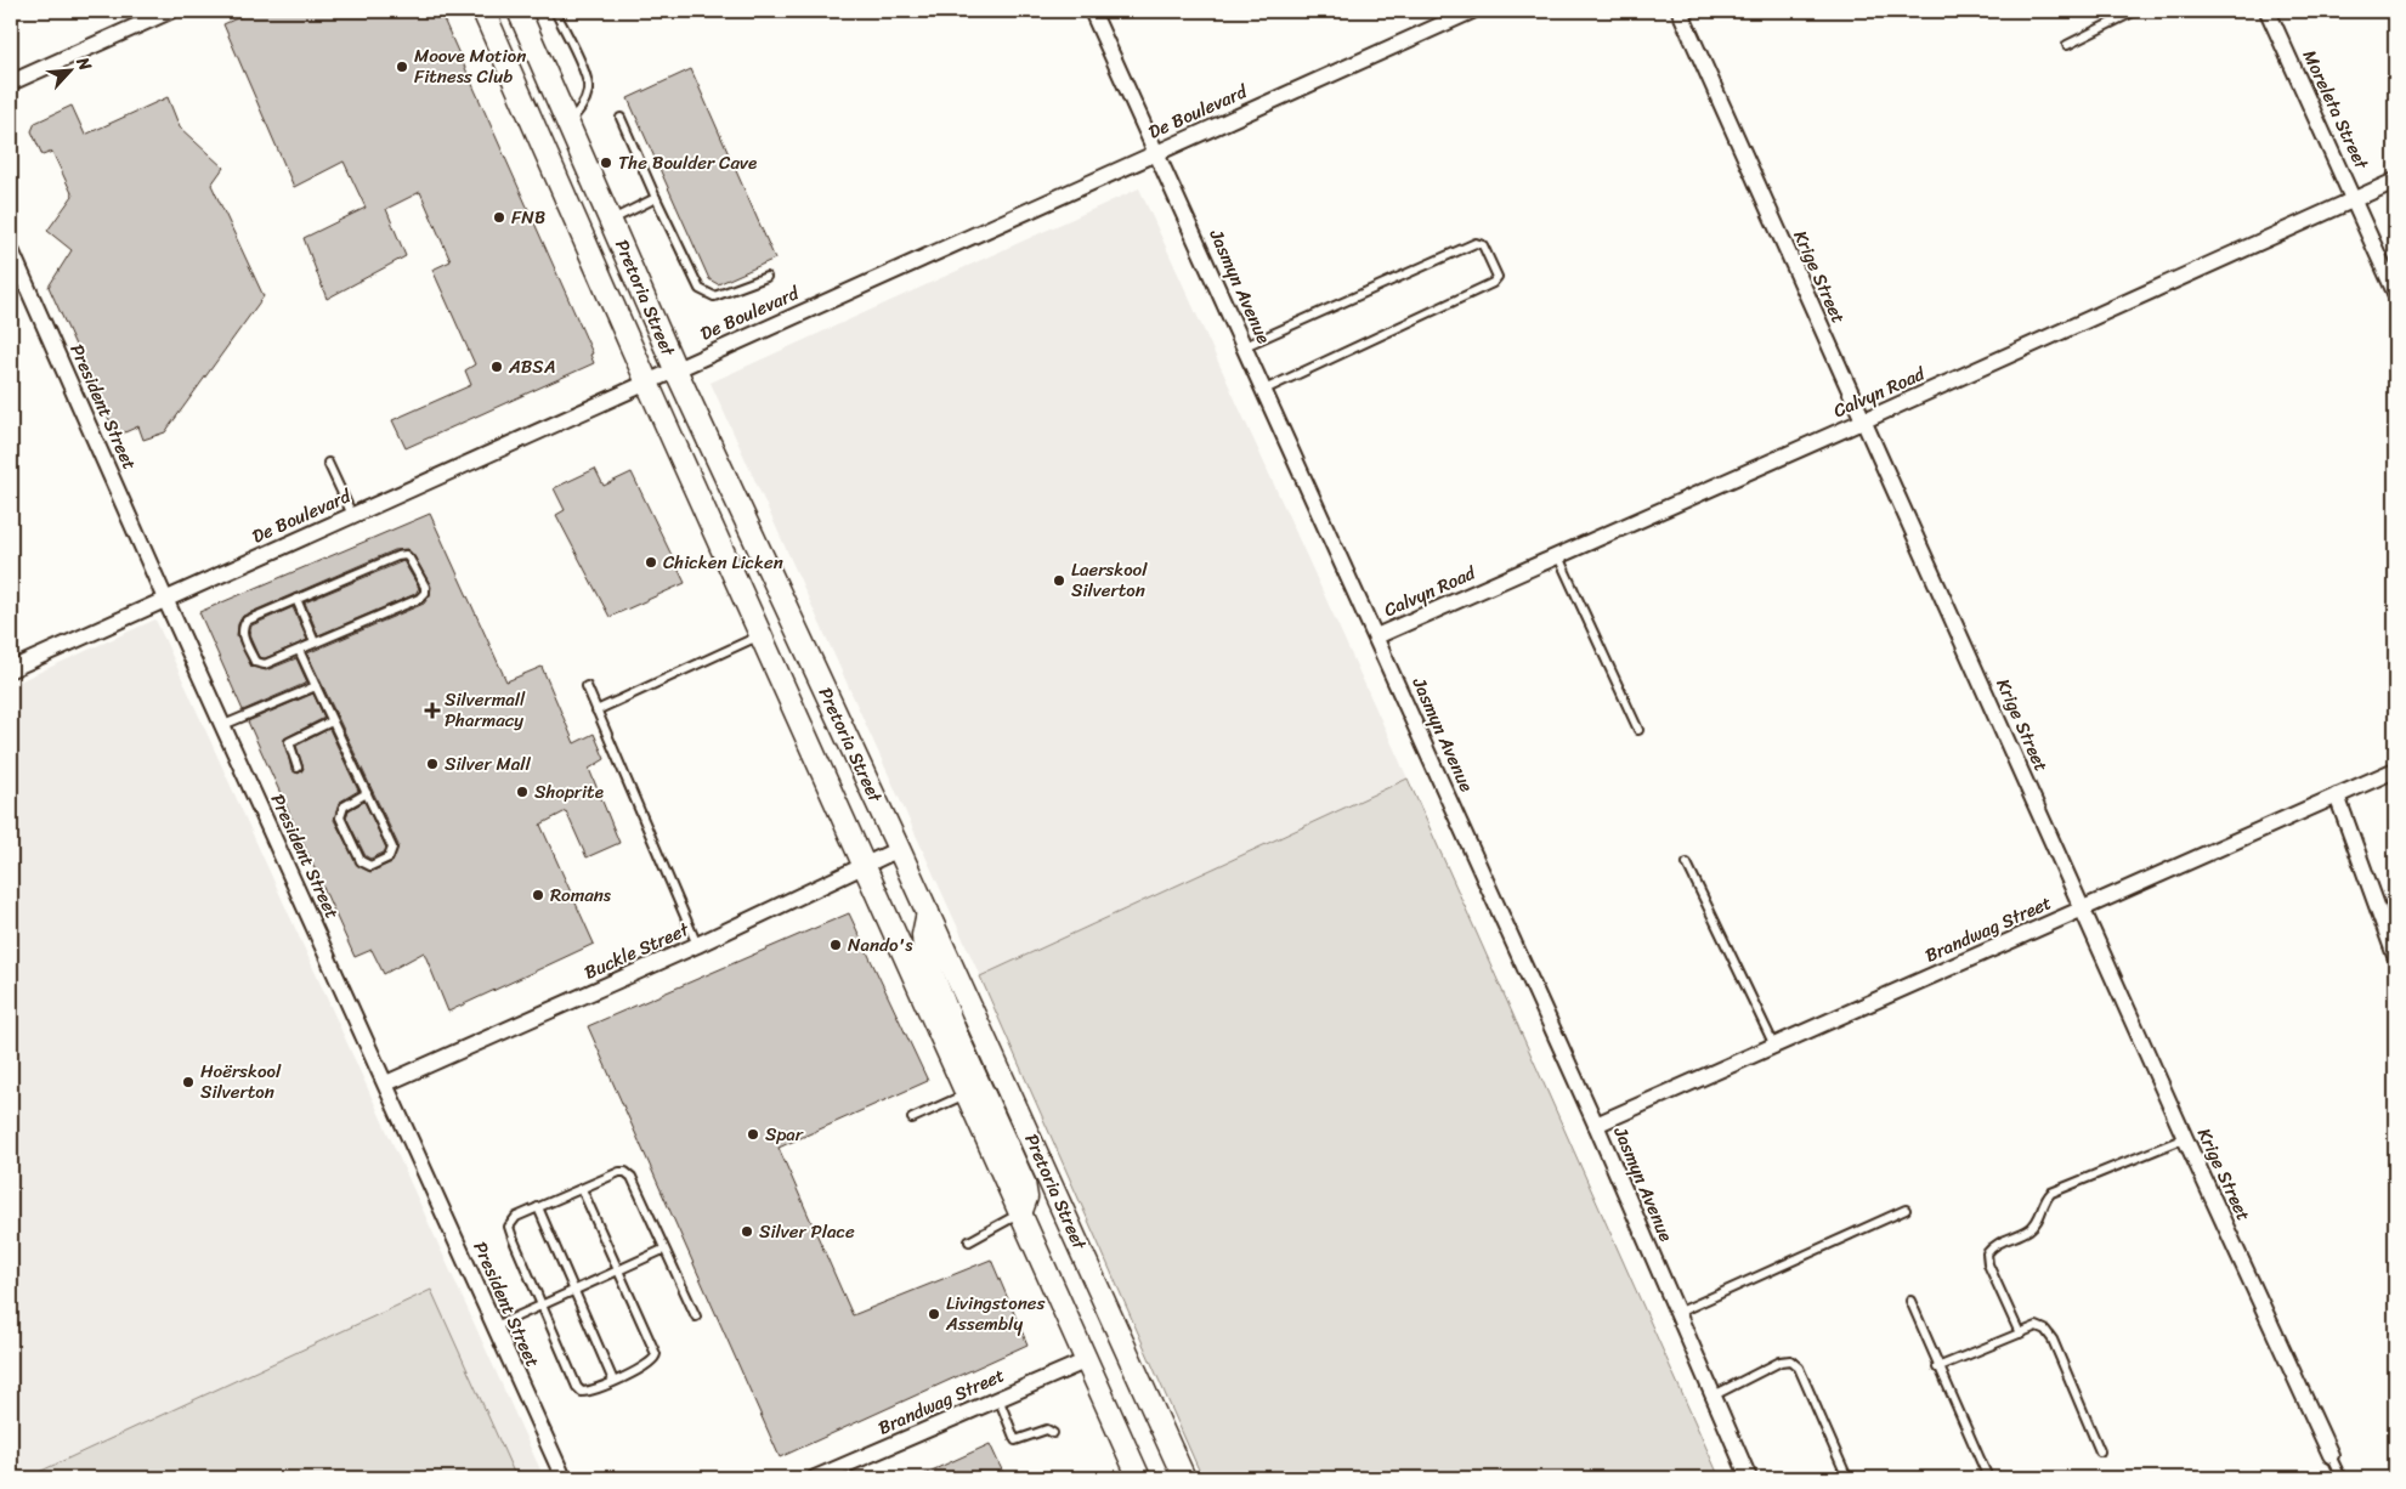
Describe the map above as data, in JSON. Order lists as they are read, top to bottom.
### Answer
{
  "streets": {
    "main road": ["Pretoria Street"],
    "street": [
      "Moreleta Street",
      "De Boulevard",
      "Krige Street",
      "Jasmyn Avenue",
      "Calvyn Road",
      "President Street",
      "Brandwag Street",
      "Buckle Street"
    ]
  },
  "crossings": [
    ["Moreleta Street", "Calvyn Road"],
    ["De Boulevard", "Jasmyn Avenue"],
    ["De Boulevard", "Pretoria Street"],
    ["De Boulevard", "President Street"],
    ["Krige Street", "Calvyn Road"],
    ["Krige Street", "Brandwag Street"],
    ["Jasmyn Avenue", "Calvyn Road"],
    ["Jasmyn Avenue", "Brandwag Street"],
    ["Pretoria Street", "Brandwag Street"],
    ["Pretoria Street", "Buckle Street"],
    ["President Street", "Buckle Street"]
  ],
  "places": {
    "other": [
      "Moove Motion Fitness Club",
      "The Boulder Cave",
      "FNB",
      "ABSA",
      "Chicken Licken",
      "Laerskool Silverton",
      "Silver Mall",
      "Shoprite",
      "Romans",
      "Nando's",
      "Hoërskool Silverton",
      "Spar",
      "Silver Place",
      "Livingstones Assembly"
    ],
    "health": ["Silvermall Pharmacy"]
  },
  "north": "top right"
}
